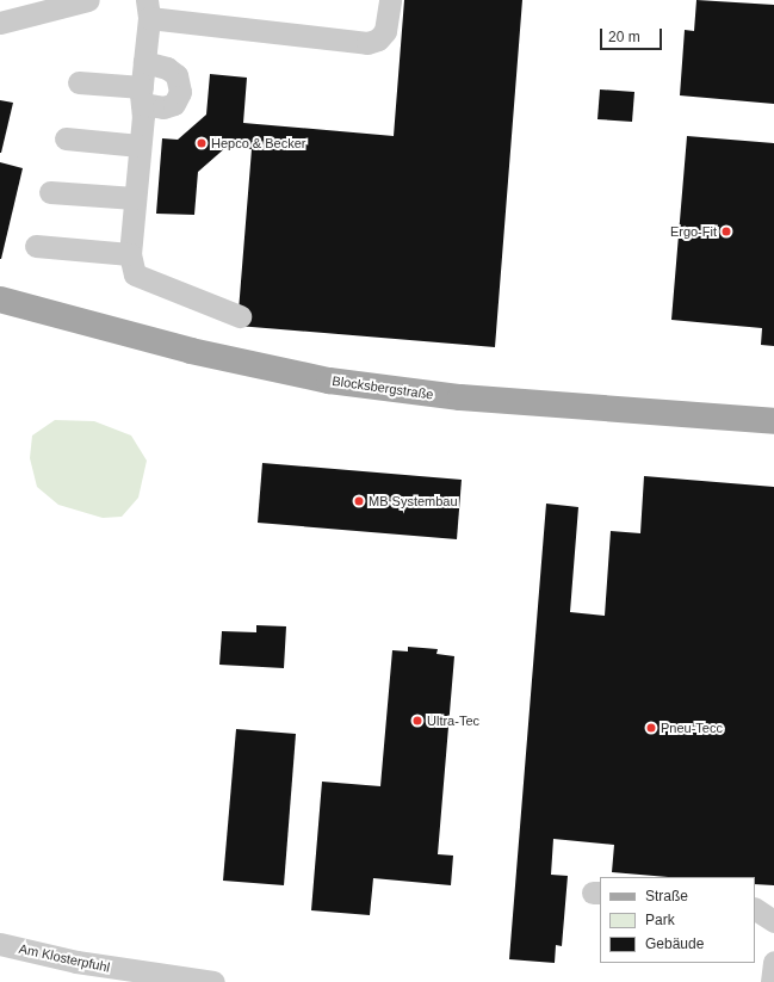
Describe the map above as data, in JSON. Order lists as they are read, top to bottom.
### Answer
{
  "streets": {
    "main road": ["Blocksbergstraße"],
    "street": ["Am Klosterpfuhl"]
  },
  "places": [
    "Hepco & Becker",
    "Ergo-Fit",
    "MB Systembau",
    "Ultra-Tec",
    "Pneu-Tecc"
  ],
  "legend": ["Straße", "Park", "Gebäude"],
  "scale_bar": "20 m"
}
